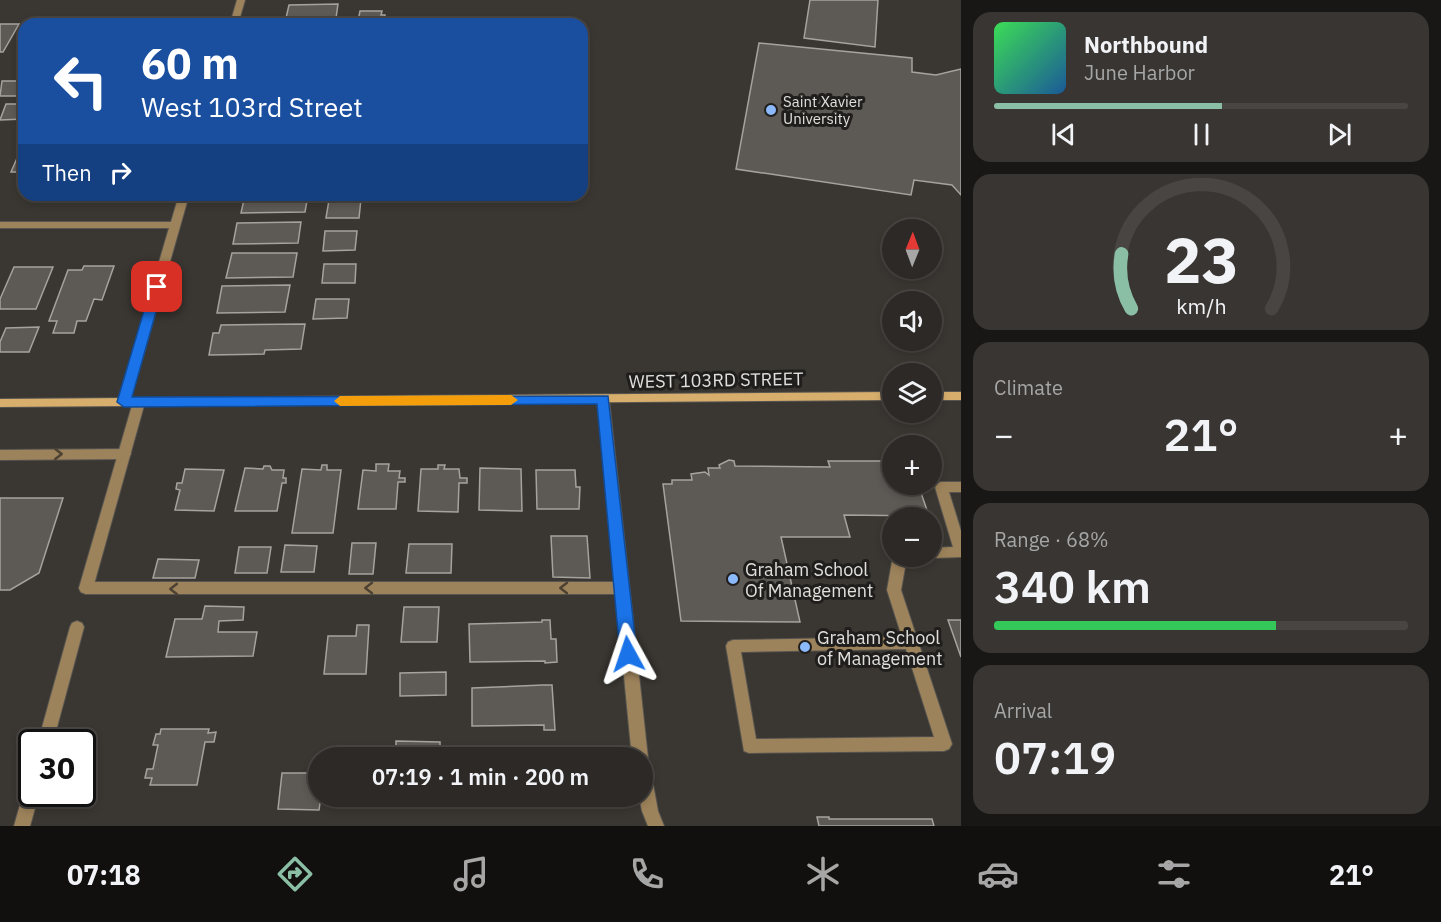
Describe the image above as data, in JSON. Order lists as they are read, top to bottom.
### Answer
{
  "streets": {
    "main road": ["WEST 103RD STREET"]
  },
  "places": ["Saint Xavier University", "Graham School Of Management", "Graham School of Management"],
  "north": "top",
  "page": {
    "turn": ["60 m", "West 103rd Street"],
    "song": ["Northbound", "June Harbor"],
    "then": "Then",
    "map_buttons": ["+", "−"],
    "tile": [
      "Climate",
      ["Range · 68%", "340 km"],
      ["Arrival", "07:19"]
    ],
    "heat": ["−", "21°", "+"],
    "limit": "30",
    "trip": "07:19 · 1 min · 200 m",
    "tabs": ["07:18", "21°"],
    "gauge": ["23", "km/h"]
  }
}
